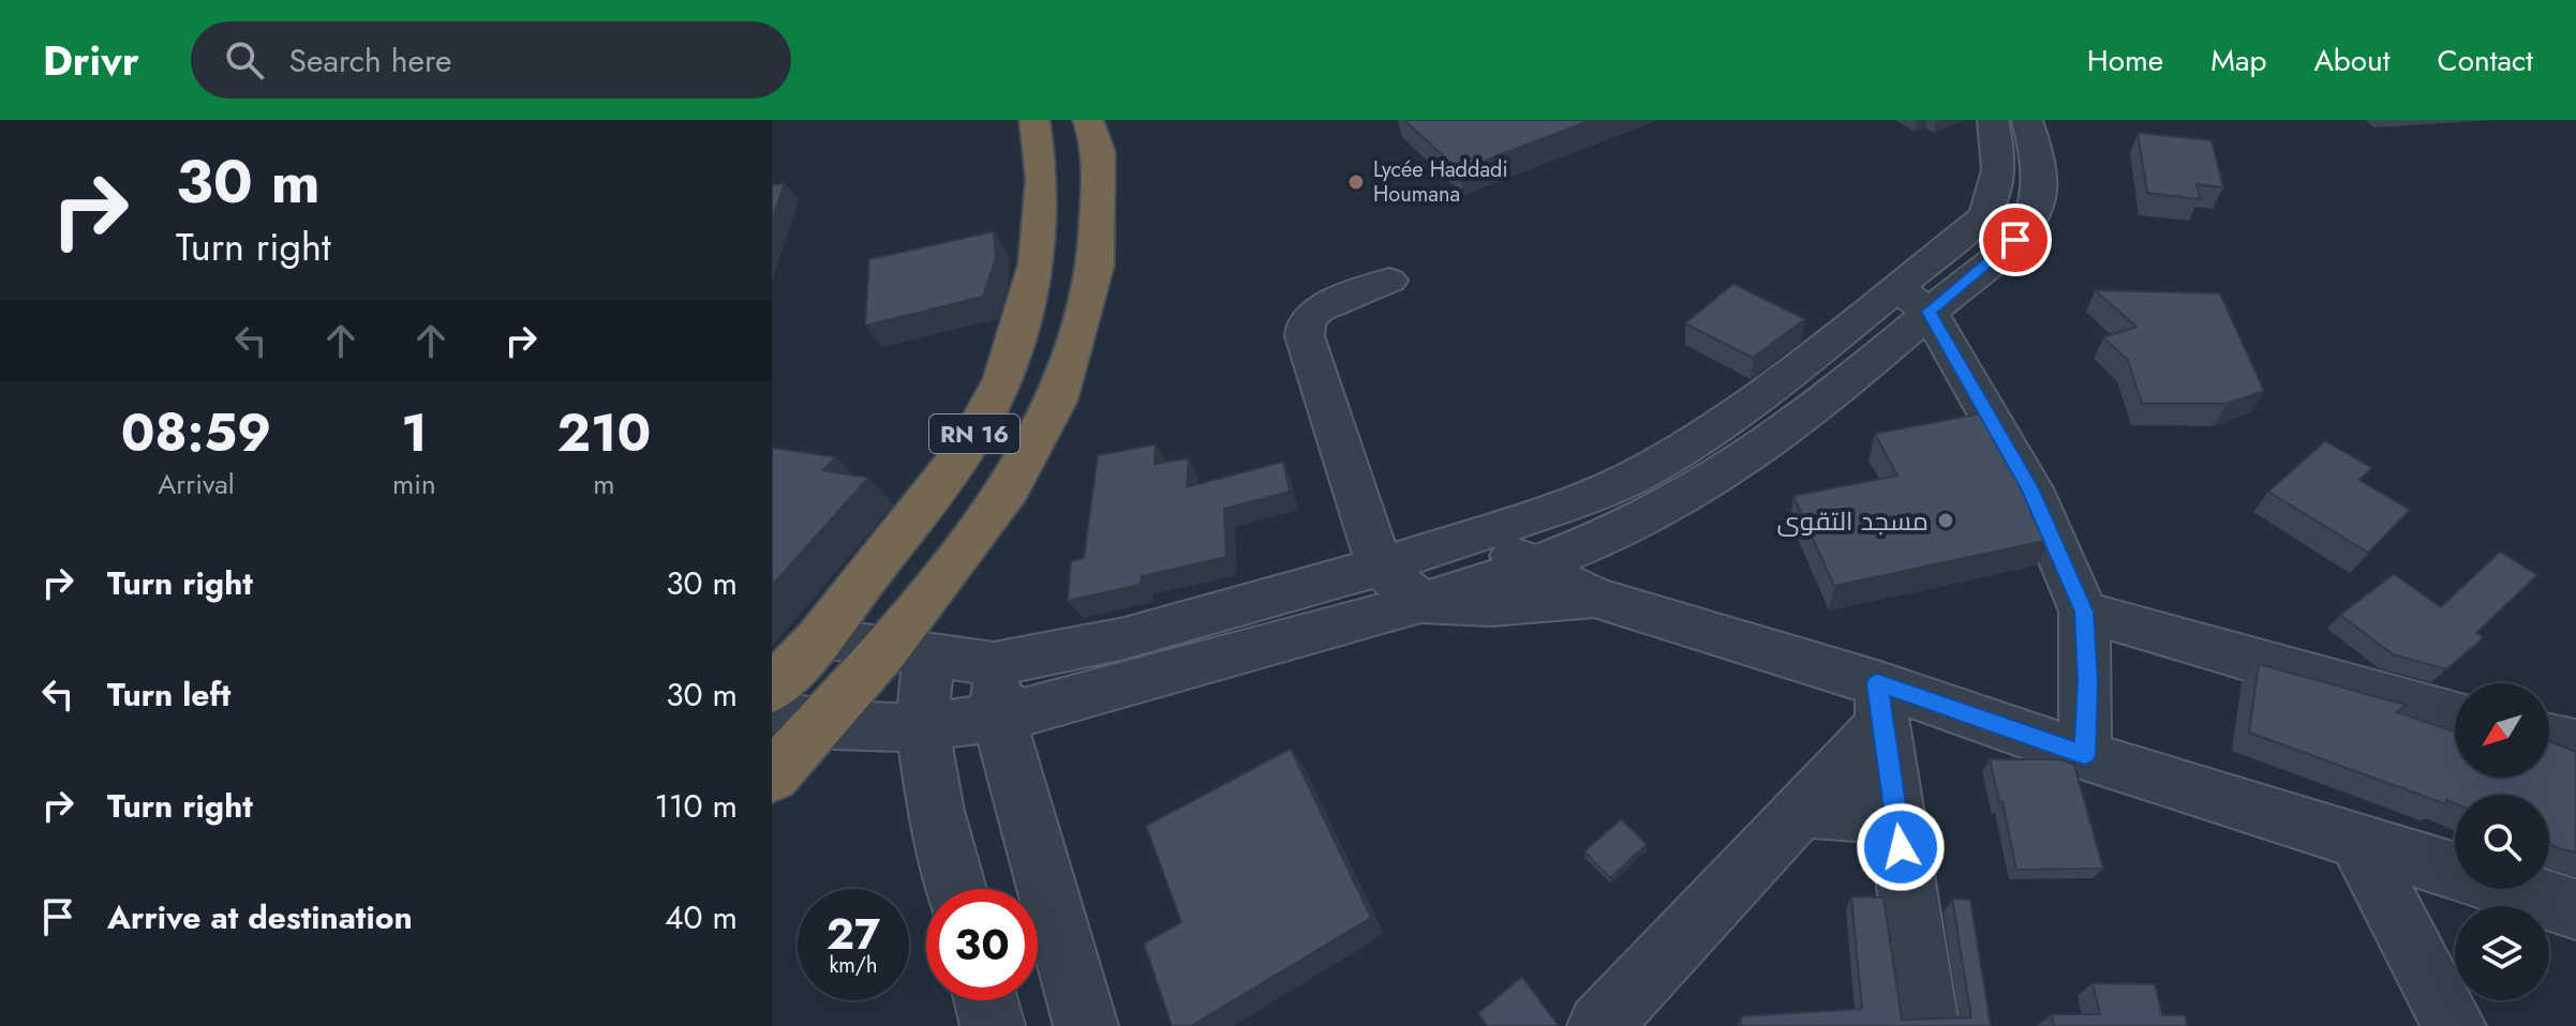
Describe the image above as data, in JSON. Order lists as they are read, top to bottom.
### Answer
{
  "streets": {
    "highway": ["RN 16"]
  },
  "places": ["Lycée Haddadi Houmana", "مسجد التقوى"],
  "north": "bottom left",
  "page": {
    "header": "Drivr",
    "search": "Search here",
    "nav": [
      "Home",
      "Map",
      "About",
      "Contact"
    ],
    "turn": ["30 m", "Turn right"],
    "eta": [
      "08:59",
      "Arrival",
      "1",
      "min",
      "210",
      "m"
    ],
    "list": [
      {
        "name": "Turn right",
        "value": "30 m"
      },
      {
        "name": "Turn left",
        "value": "30 m"
      },
      {
        "name": "Turn right",
        "value": "110 m"
      },
      {
        "name": "Arrive at destination",
        "value": "40 m"
      }
    ],
    "speed": "27 km/h",
    "limit": "30"
  }
}
